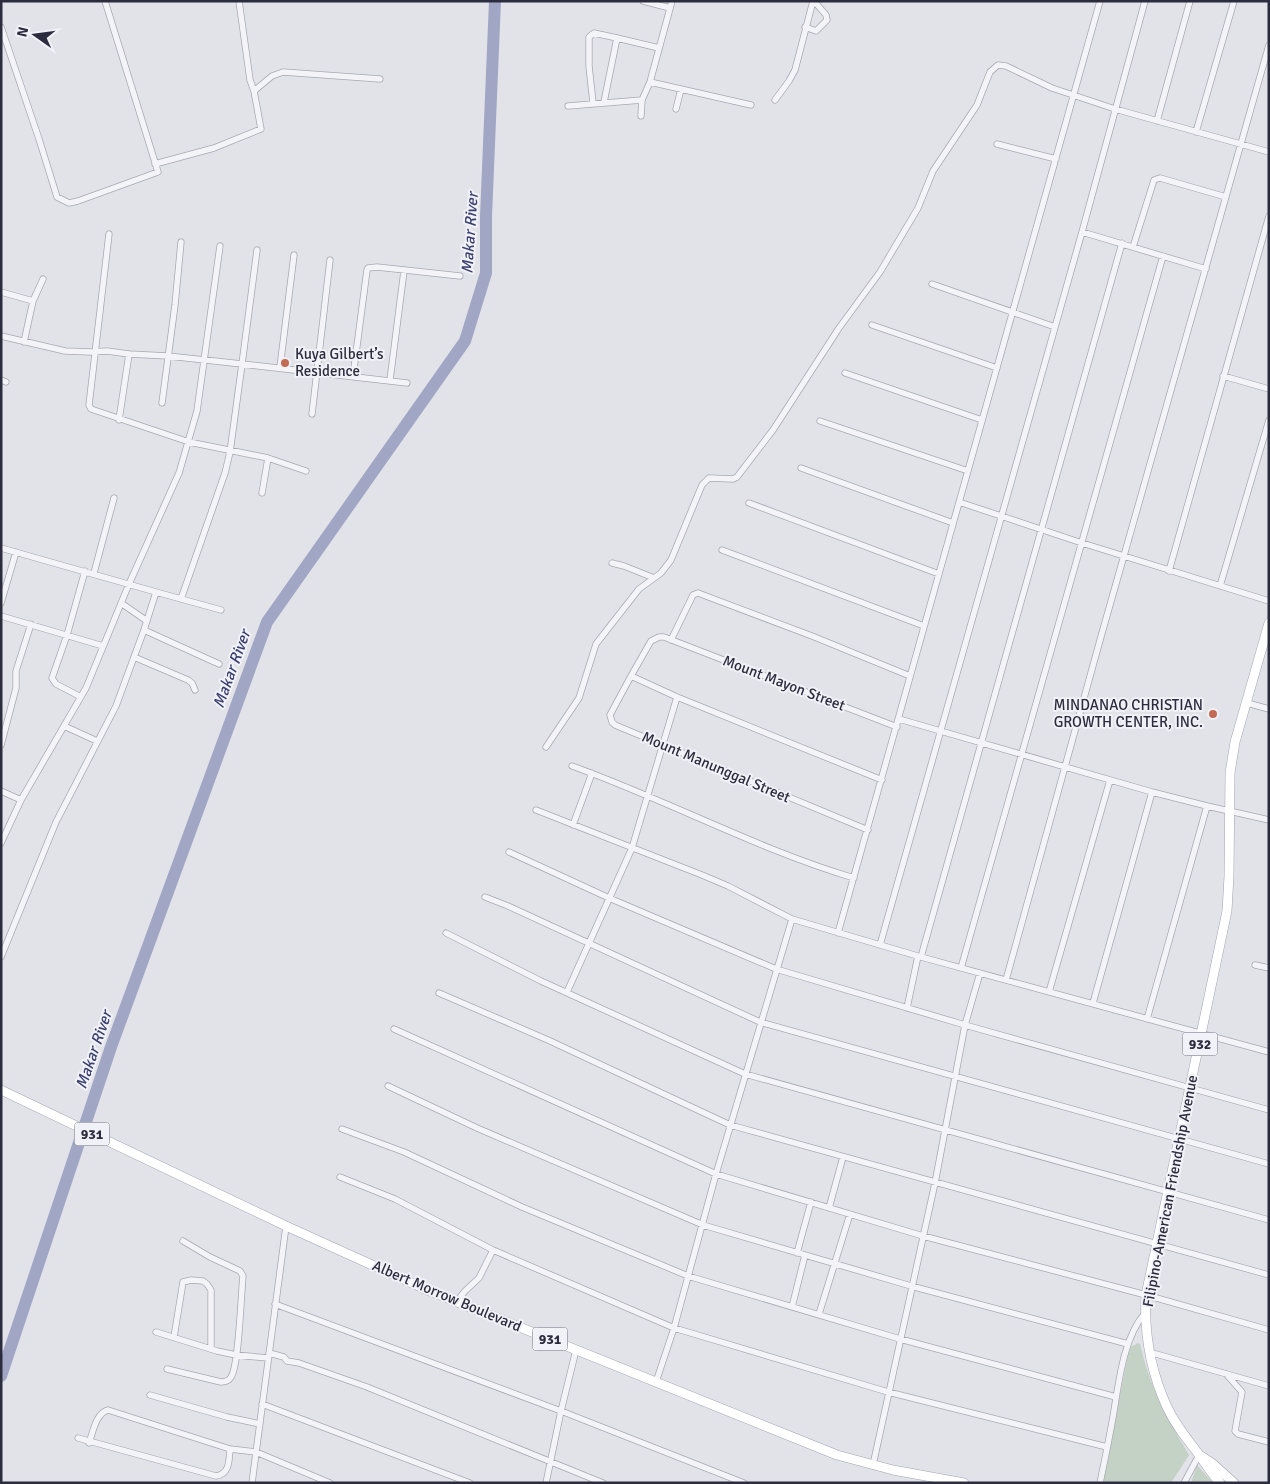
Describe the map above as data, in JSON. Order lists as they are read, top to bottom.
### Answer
{
  "streets": {
    "main road": [
      "932",
      "931",
      "Filipino-American Friendship Avenue",
      "Albert Morrow Boulevard"
    ],
    "street": ["Mount Mayon Street", "Mount Manunggal Street"]
  },
  "water": ["Makar River"],
  "places": ["Kuya Gilbert’s Residence", "MINDANAO CHRISTIAN GROWTH CENTER, INC."],
  "north": "left"
}
